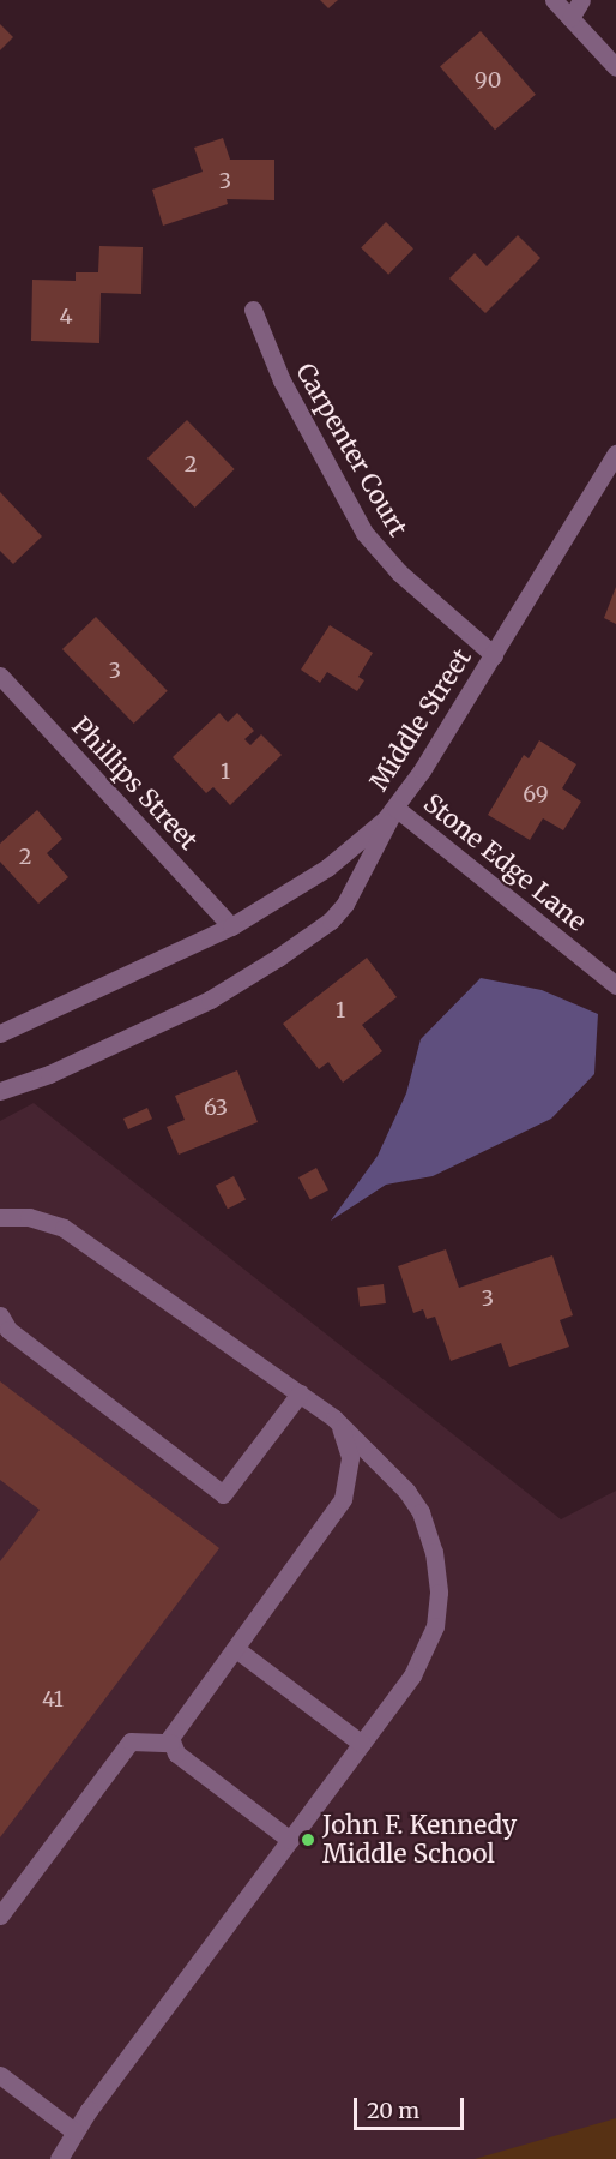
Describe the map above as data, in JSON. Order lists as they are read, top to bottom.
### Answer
{
  "streets": {
    "street": [
      "Carpenter Court",
      "Middle Street",
      "Phillips Street",
      "Stone Edge Lane"
    ]
  },
  "crossings": [
    ["Carpenter Court", "Middle Street"],
    ["Middle Street", "Phillips Street"],
    ["Middle Street", "Stone Edge Lane"]
  ],
  "places": ["John F. Kennedy Middle School"],
  "house_numbers": [
    "90",
    "3",
    "4",
    "2",
    "3",
    "1",
    "69",
    "2",
    "1",
    "63",
    "3",
    "41"
  ],
  "scale_bar": "20 m"
}
